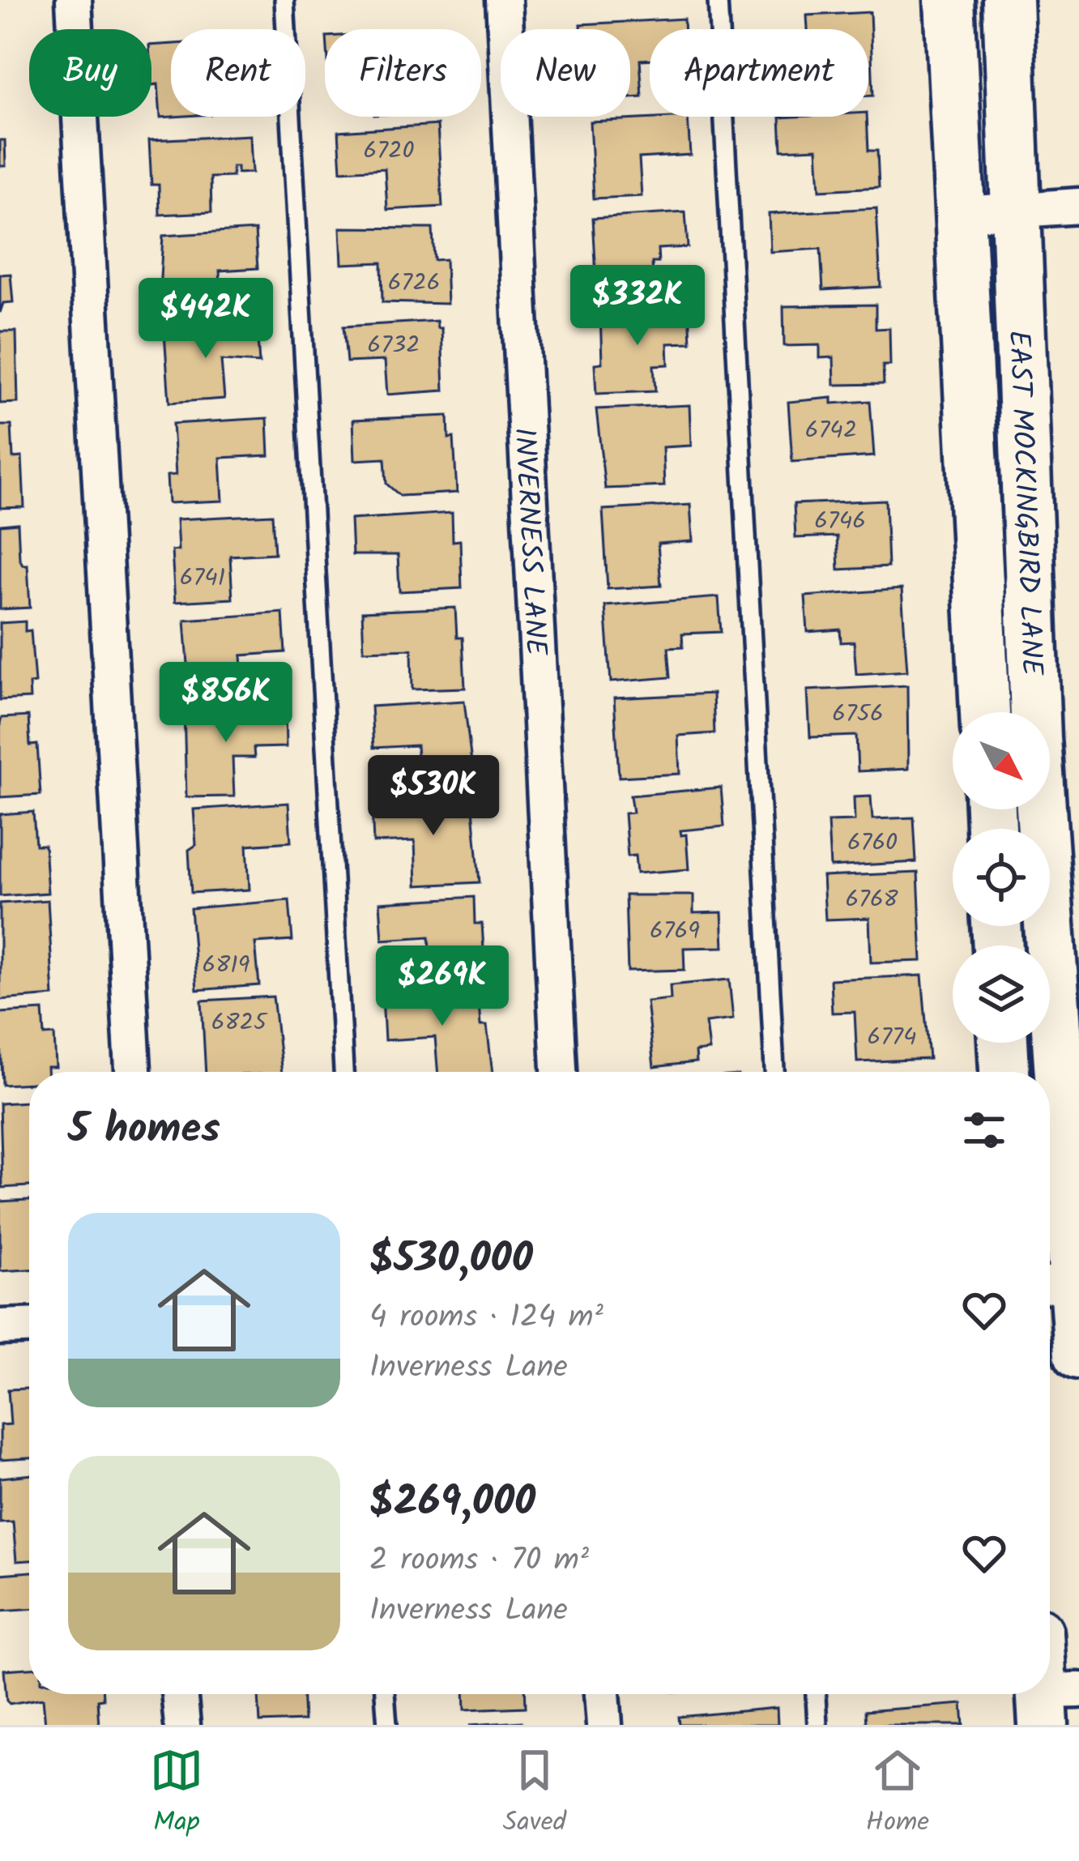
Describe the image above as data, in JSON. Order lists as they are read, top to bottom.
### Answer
{
  "streets": {
    "main road": ["EAST MOCKINGBIRD LANE"],
    "street": ["INVERNESS LANE"]
  },
  "house_numbers": [
    "6720",
    "6726",
    "6732",
    "6742",
    "6746",
    "6741",
    "6756",
    "6760",
    "6768",
    "6769",
    "6819",
    "6825",
    "6774"
  ],
  "north": "bottom right",
  "page": {
    "chip": [
      "Buy",
      "Rent",
      "Filters",
      "New",
      "Apartment"
    ],
    "price": [
      "$332K",
      "$442K",
      "$856K",
      "$530K",
      "$269K"
    ],
    "heading": "5 homes",
    "list": [
      {
        "name": "$530,000",
        "note": "4 rooms · 124 m² · Inverness Lane"
      },
      {
        "name": "$269,000",
        "note": "2 rooms · 70 m² · Inverness Lane"
      }
    ],
    "tabs": ["Map", "Saved", "Home"]
  }
}
